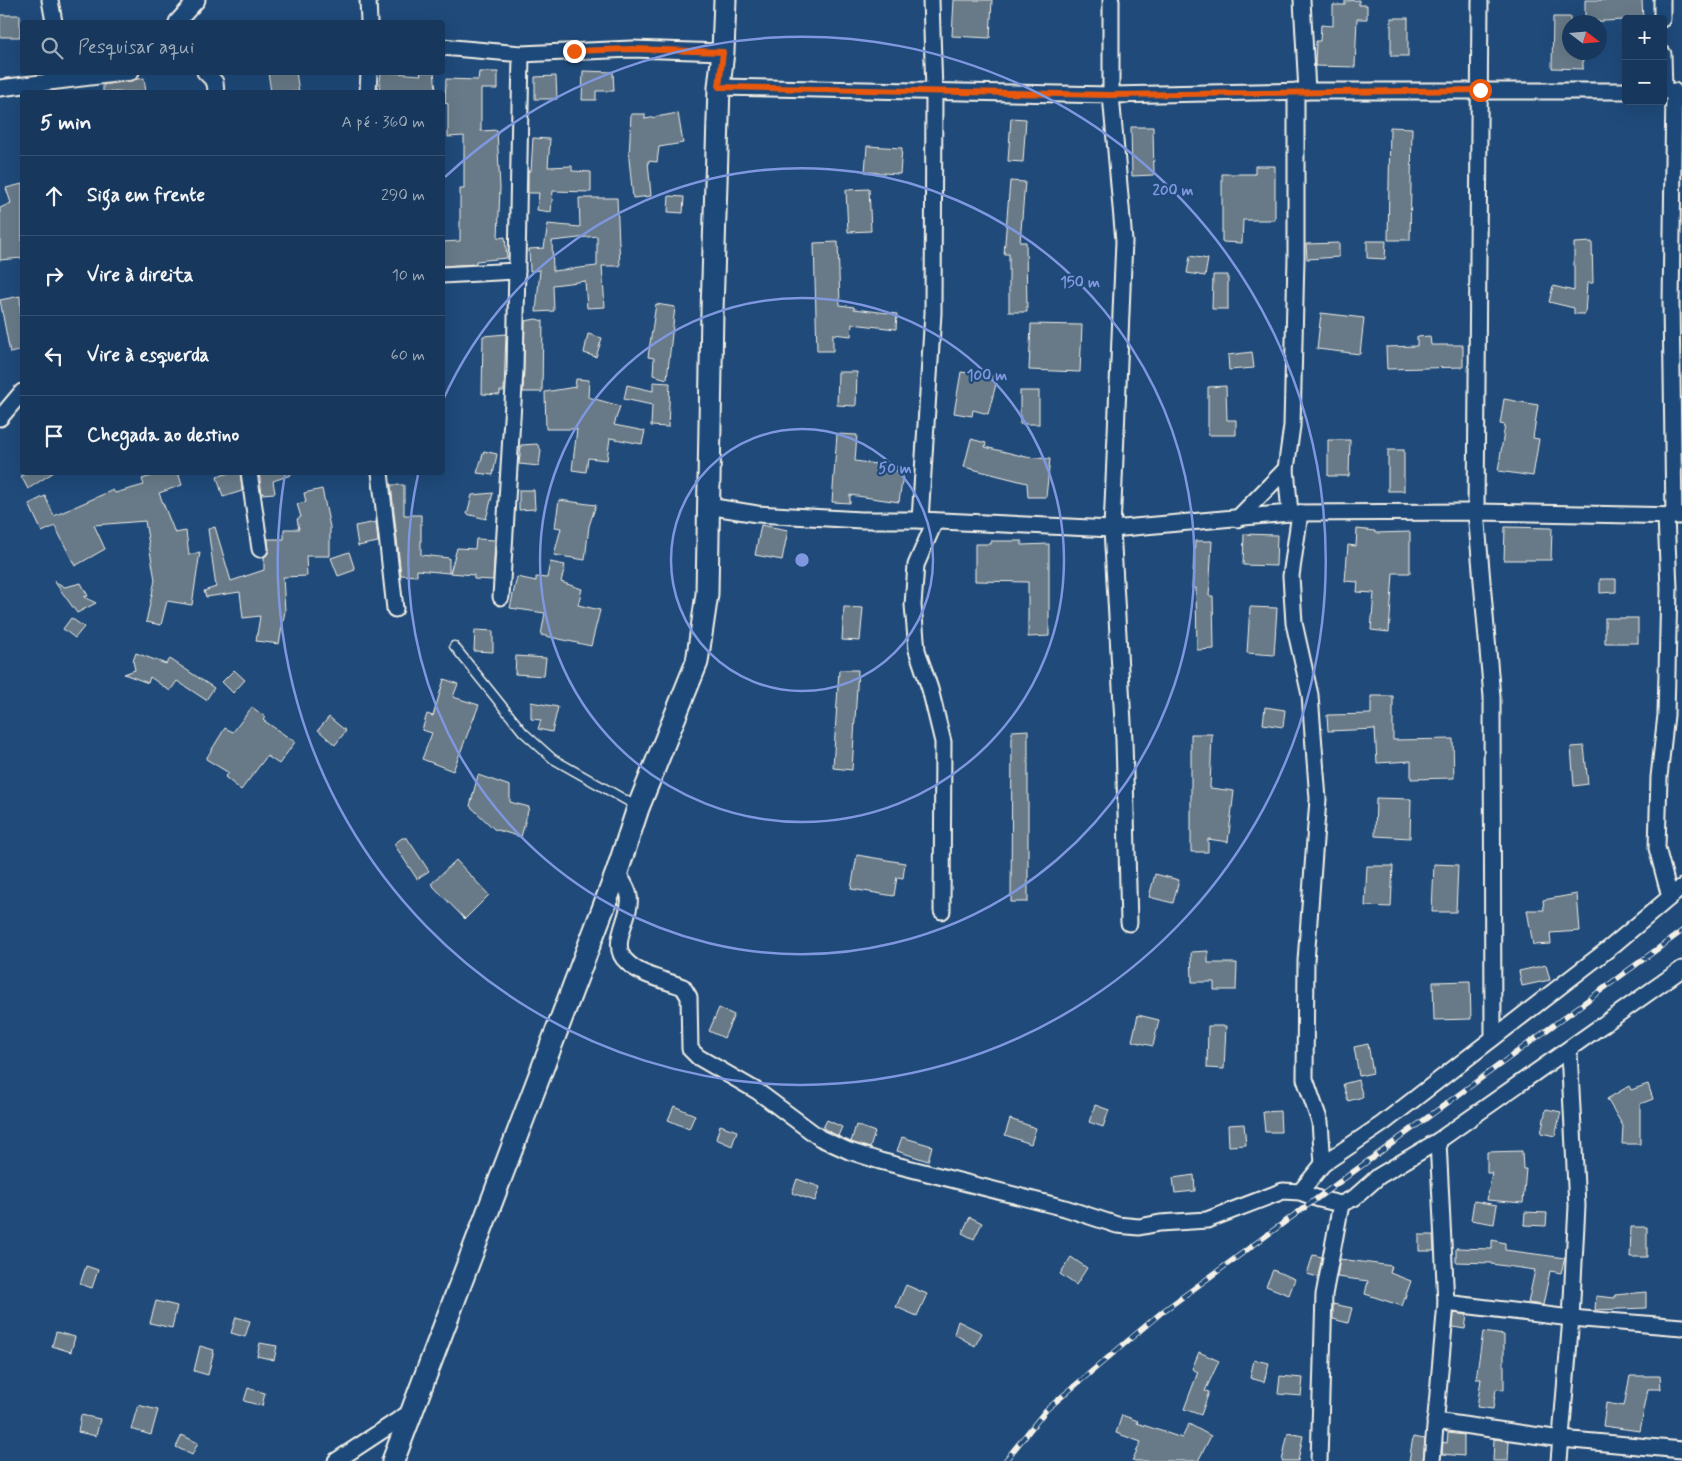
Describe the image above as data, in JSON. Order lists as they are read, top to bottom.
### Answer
{
  "north": "right",
  "page": {
    "map_buttons": ["+", "−"],
    "search": "Pesquisar aqui",
    "heading": ["5 min", "A pé · 360 m"],
    "list": [
      ["Siga em frente", "290 m"],
      ["Vire à direita", "10 m"],
      ["Vire à esquerda", "60 m"],
      "Chegada ao destino"
    ]
  },
  "rings": [
    "200 m",
    "150 m",
    "100 m",
    "50 m"
  ]
}
